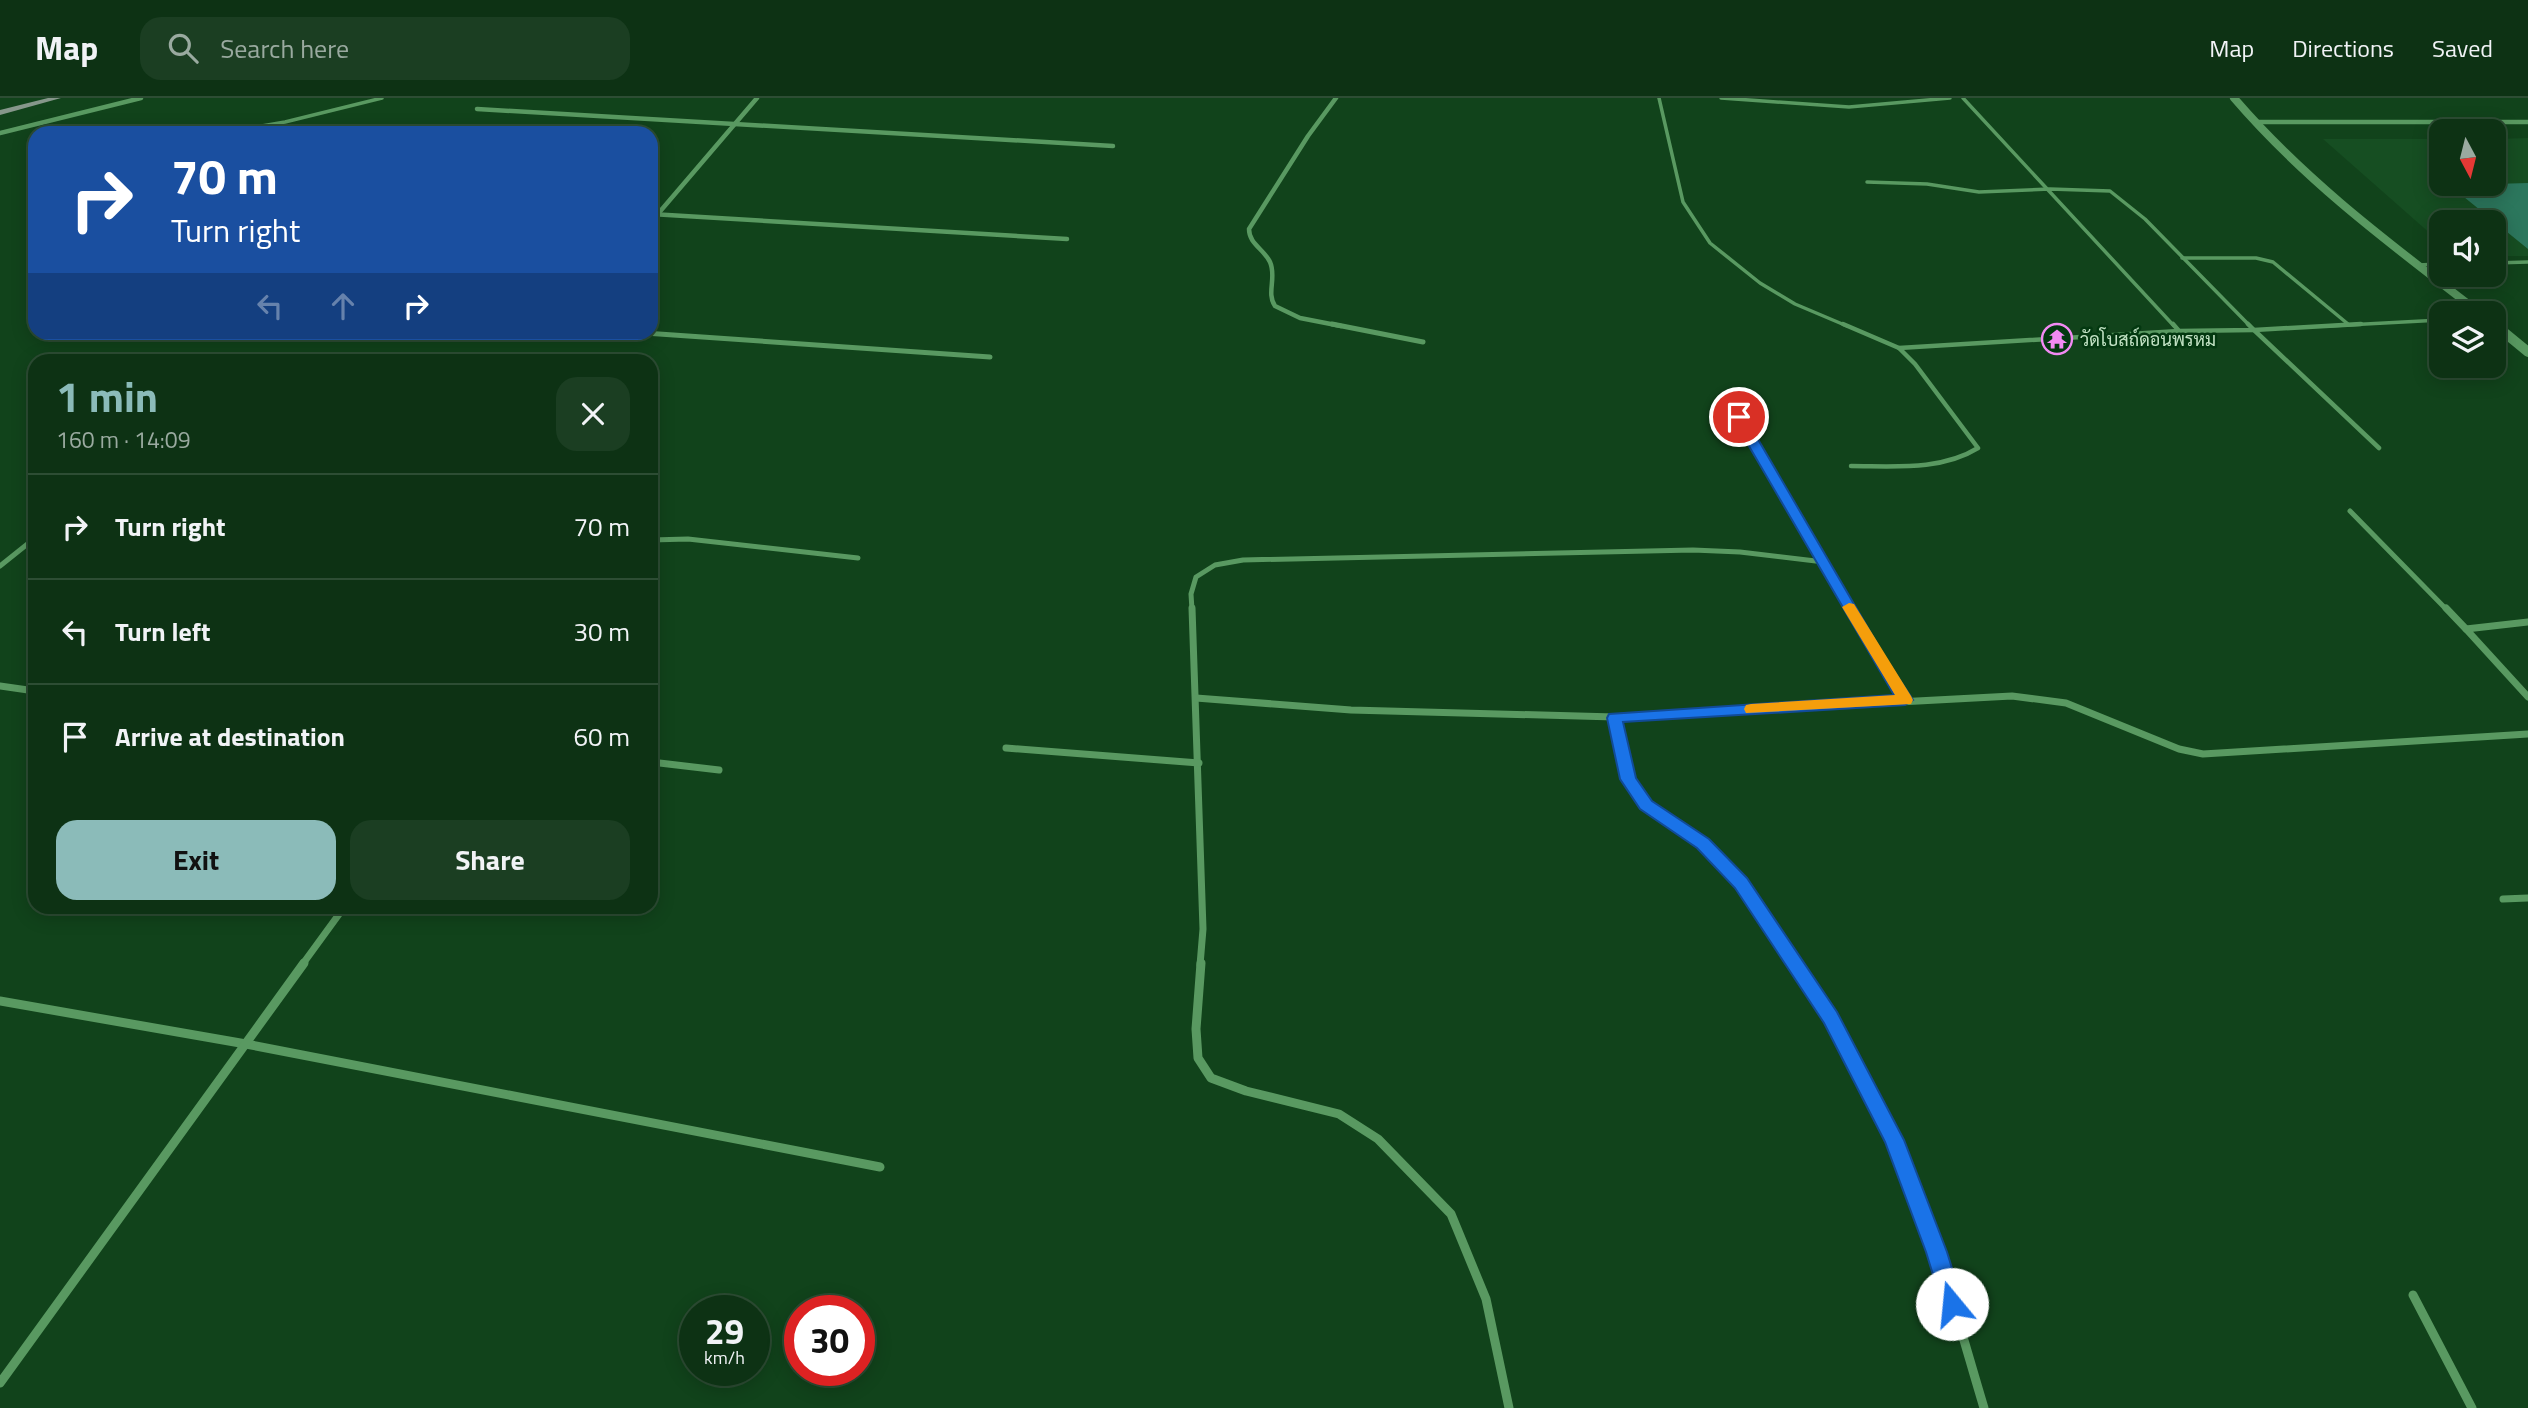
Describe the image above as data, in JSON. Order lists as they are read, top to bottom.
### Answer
{
  "places": {
    "temple": ["วัดโบสถ์ดอนพรหม"]
  },
  "north": "bottom",
  "page": {
    "header": "Map",
    "search": "Search here",
    "nav": ["Map", "Directions", "Saved"],
    "turn": ["70 m", "Turn right"],
    "heading": ["1 min", "160 m · 14:09"],
    "list": [
      {
        "name": "Turn right",
        "value": "70 m"
      },
      {
        "name": "Turn left",
        "value": "30 m"
      },
      {
        "name": "Arrive at destination",
        "value": "60 m"
      }
    ],
    "buttons": ["Exit", "Share"],
    "speed": "29 km/h",
    "limit": "30"
  }
}
